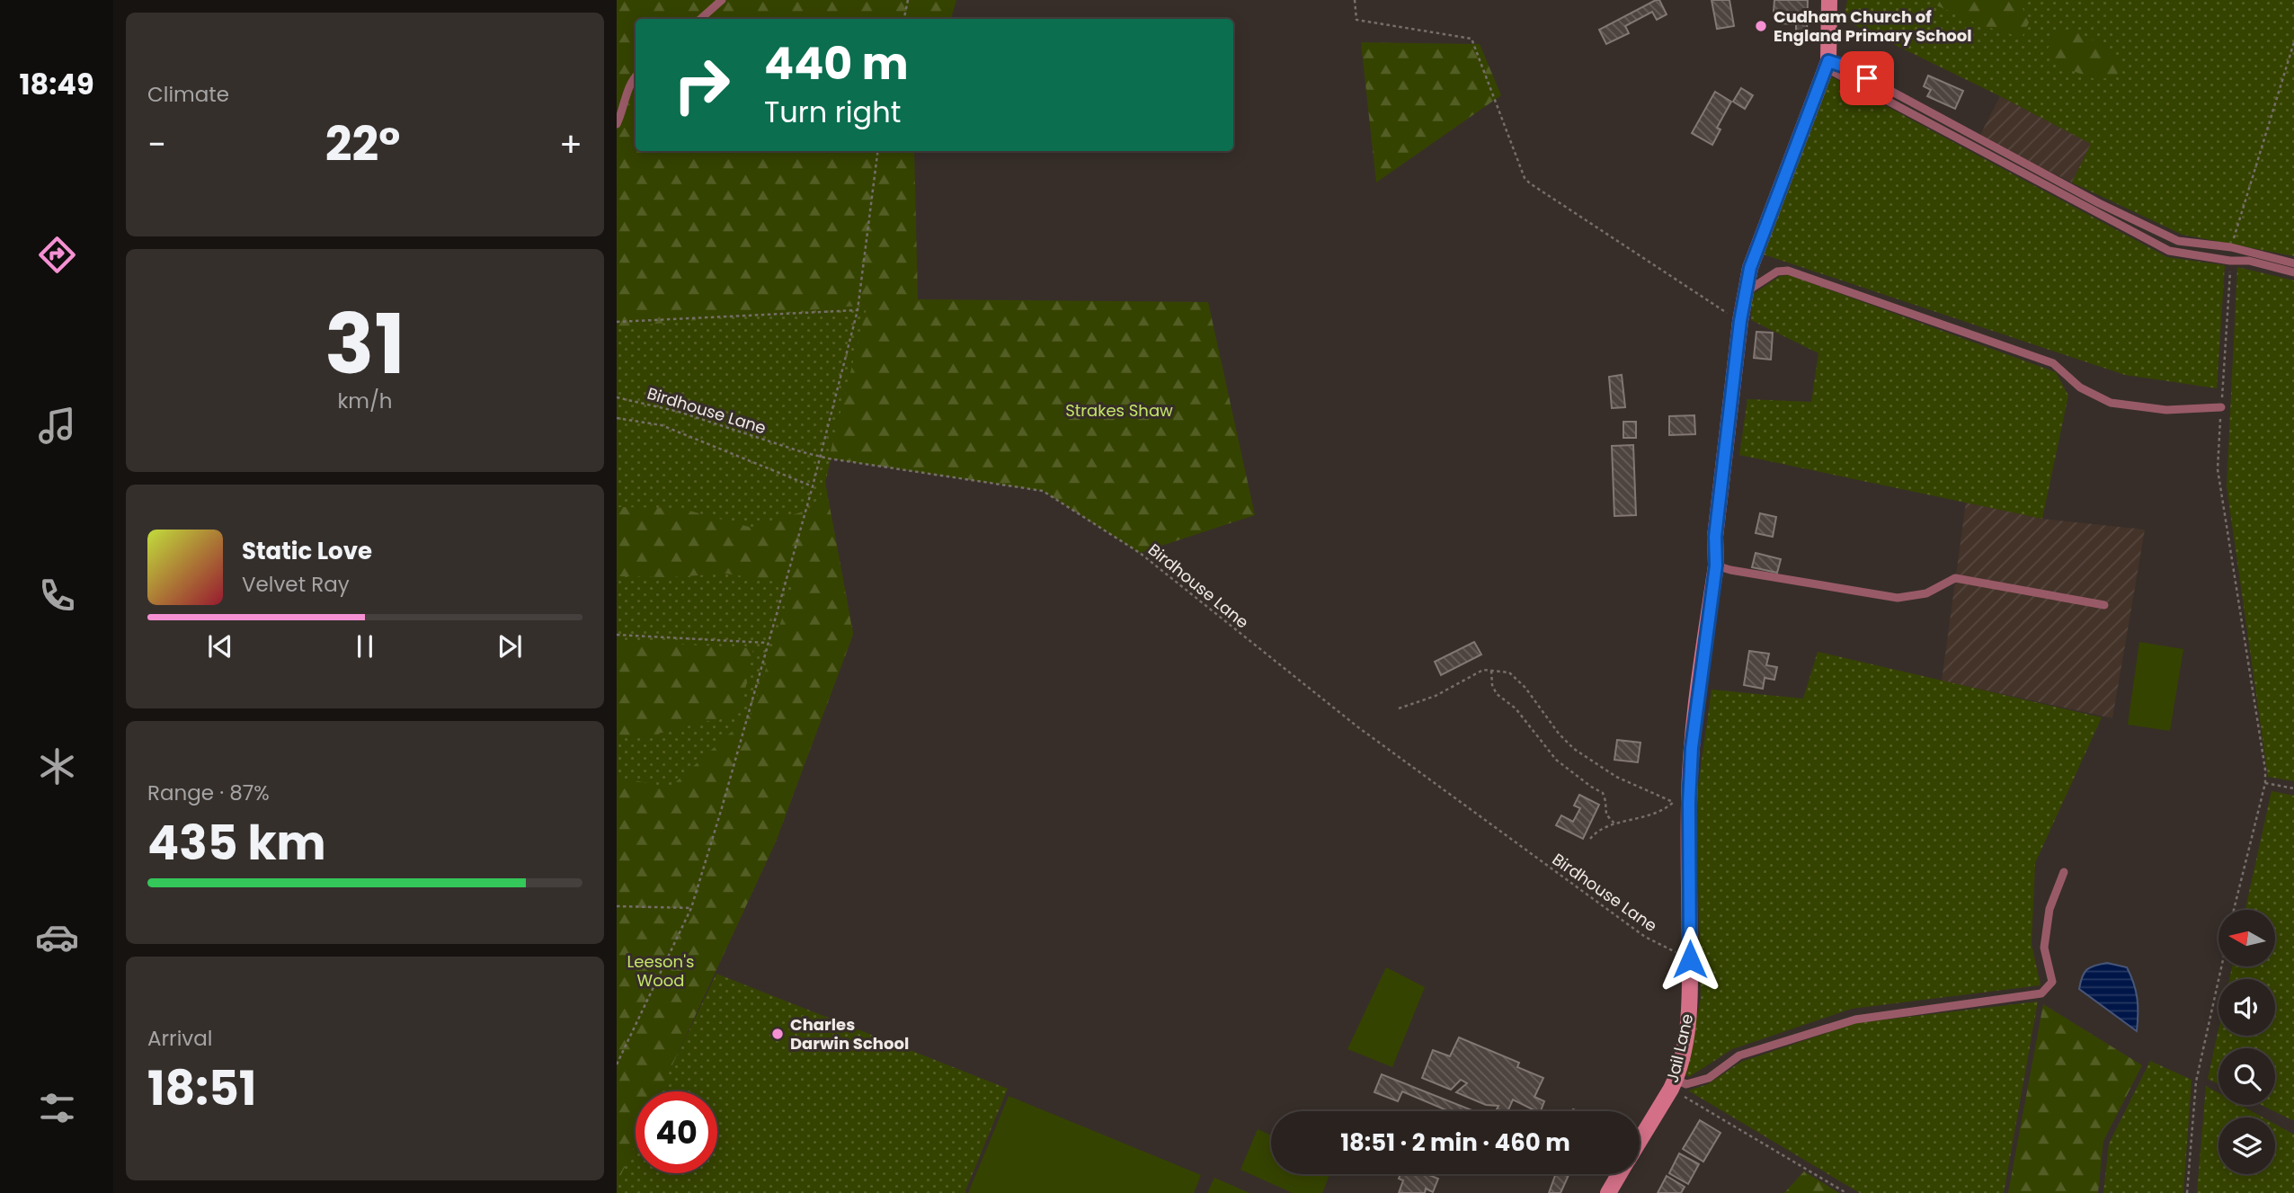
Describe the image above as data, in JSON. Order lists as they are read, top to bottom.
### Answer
{
  "streets": {
    "street": ["Jail Lane"],
    "path": ["Birdhouse Lane"]
  },
  "crossings": [
    ["Birdhouse Lane", "Jail Lane"]
  ],
  "parks": ["Strakes Shaw", "Leeson's Wood"],
  "places": ["Cudham Church of England Primary School", "Charles Darwin School"],
  "north": "left",
  "page": {
    "tabs": "18:49",
    "tile": [
      "Climate",
      ["31", "km/h"],
      ["Range · 87%", "435 km"],
      ["Arrival", "18:51"]
    ],
    "turn": ["440 m", "Turn right"],
    "heat": ["−", "22°", "+"],
    "song": ["Static Love", "Velvet Ray"],
    "limit": "40",
    "trip": "18:51 · 2 min · 460 m"
  }
}
